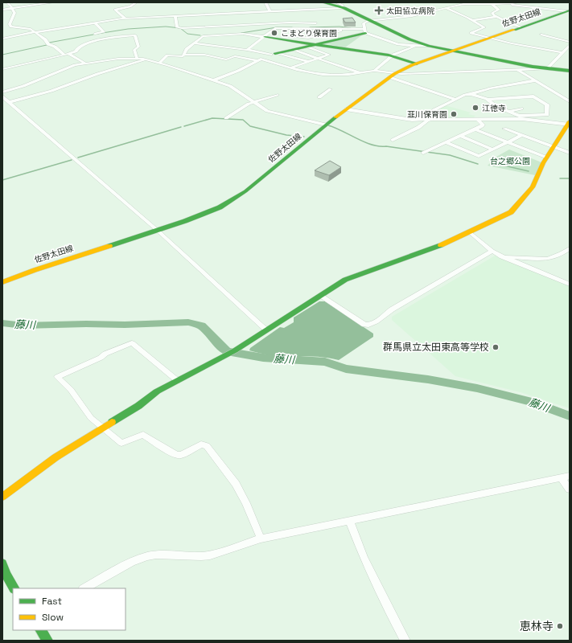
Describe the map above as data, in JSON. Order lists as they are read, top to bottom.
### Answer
{
  "streets": {
    "street": ["佐野太田線"]
  },
  "water": ["藤川"],
  "parks": ["台之郷公園"],
  "places": {
    "health": ["太田協立病院"],
    "other": [
      "こまどり保育園",
      "江徳寺",
      "韮川保育園",
      "群馬県立太田東高等学校",
      "恵林寺"
    ]
  },
  "legend": ["Fast", "Slow"]
}
